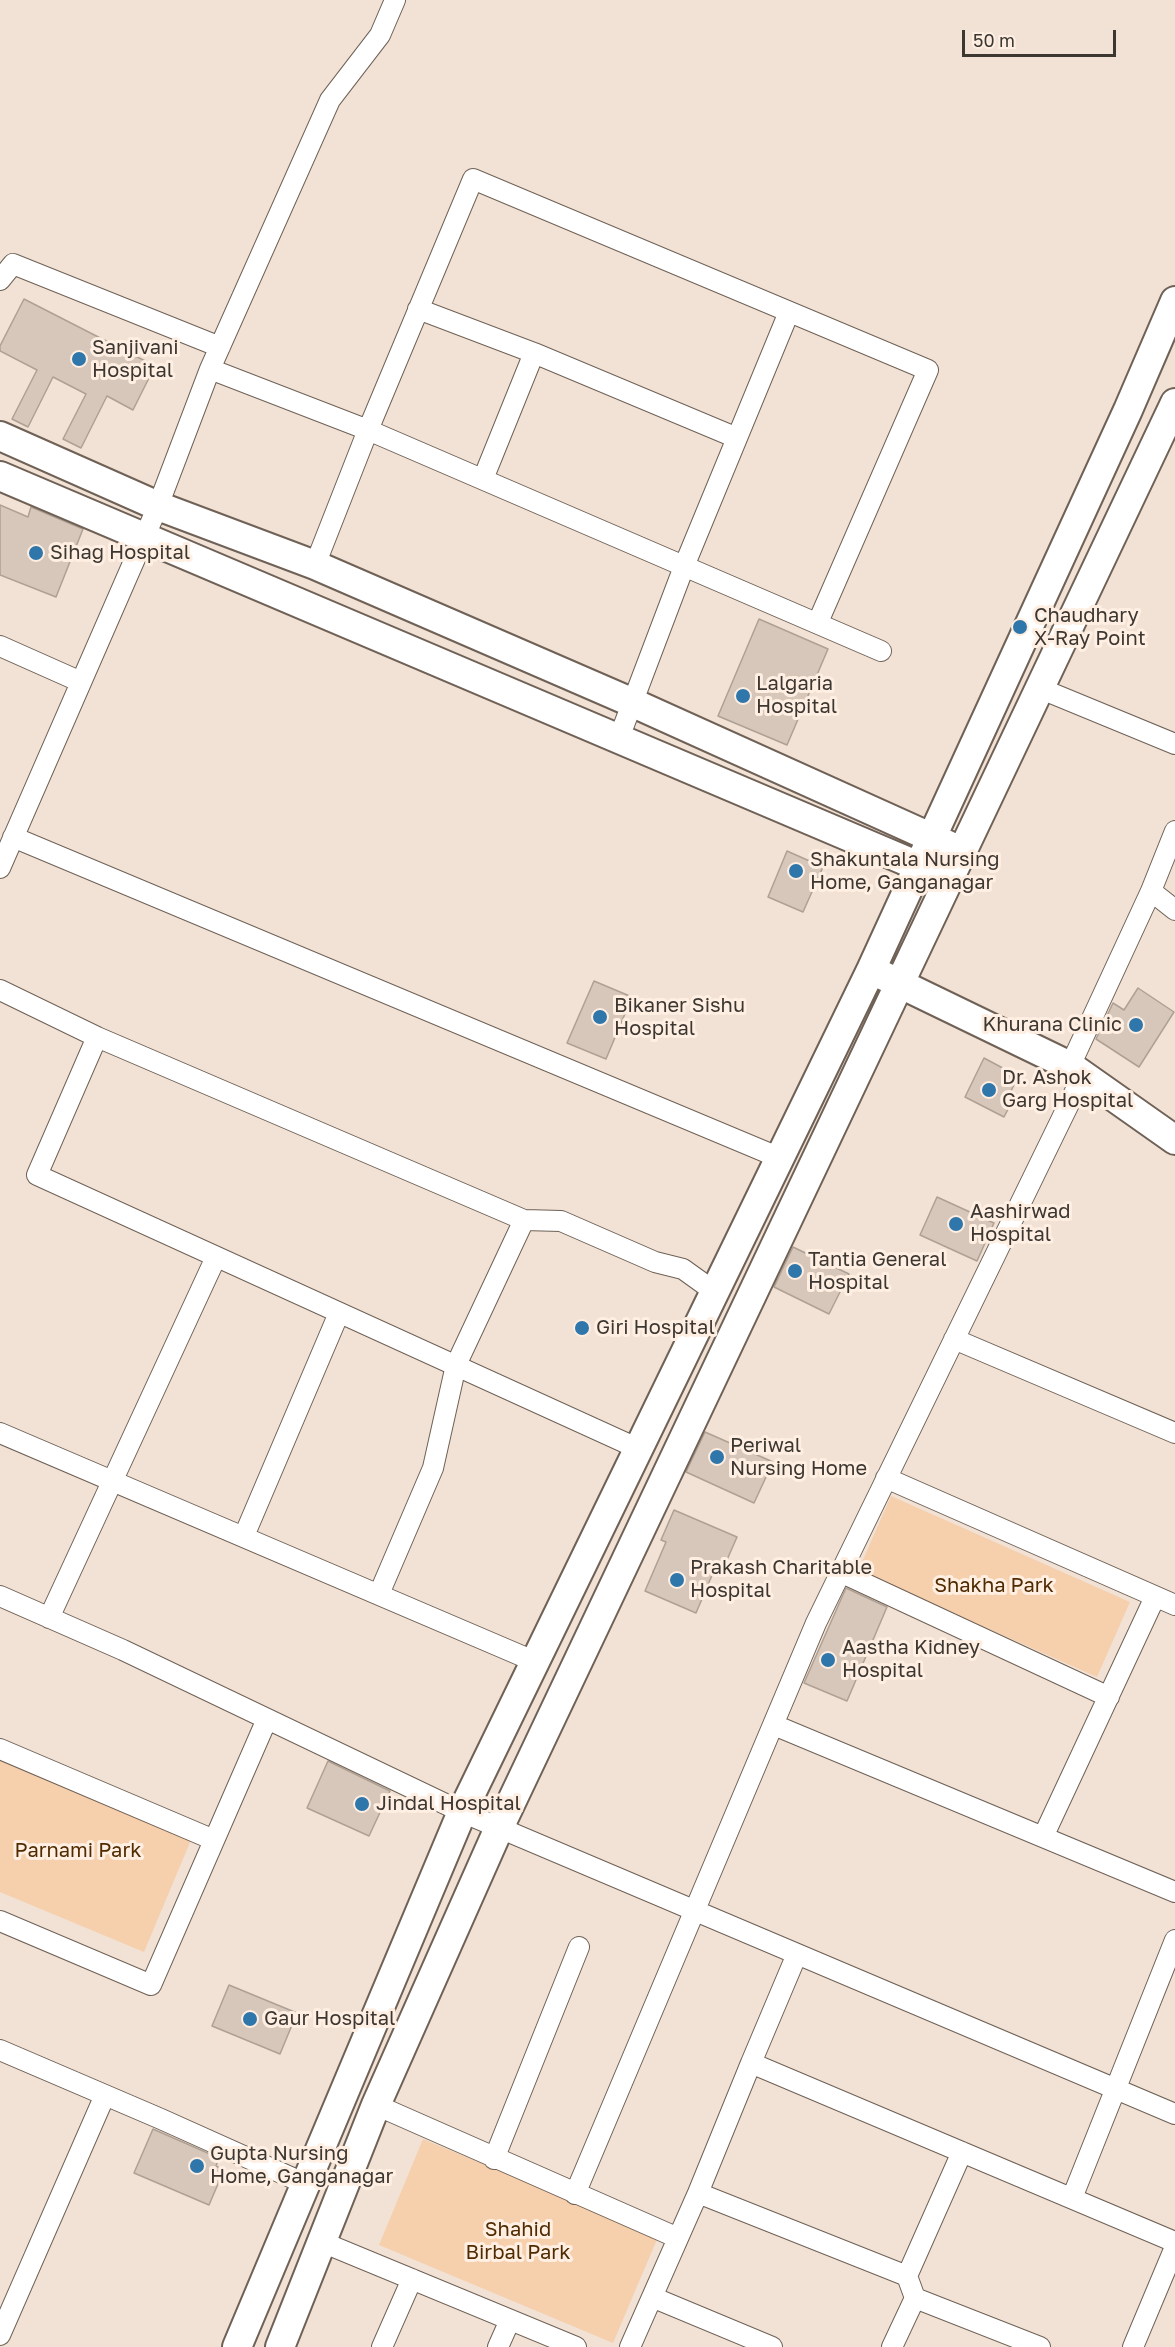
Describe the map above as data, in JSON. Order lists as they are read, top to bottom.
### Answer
{
  "parks": ["Shakha Park", "Parnami Park", "Shahid Birbal Park"],
  "places": [
    "Sanjivani Hospital",
    "Sihag Hospital",
    "Chaudhary X-Ray Point",
    "Lalgaria Hospital",
    "Shakuntala Nursing Home, Ganganagar",
    "Bikaner Sishu Hospital",
    "Khurana Clinic",
    "Dr. Ashok Garg Hospital",
    "Aashirwad Hospital",
    "Tantia General Hospital",
    "Giri Hospital",
    "Periwal Nursing Home",
    "Prakash Charitable Hospital",
    "Aastha Kidney Hospital",
    "Jindal Hospital",
    "Gaur Hospital",
    "Gupta Nursing Home, Ganganagar"
  ],
  "scale_bar": "50 m"
}
